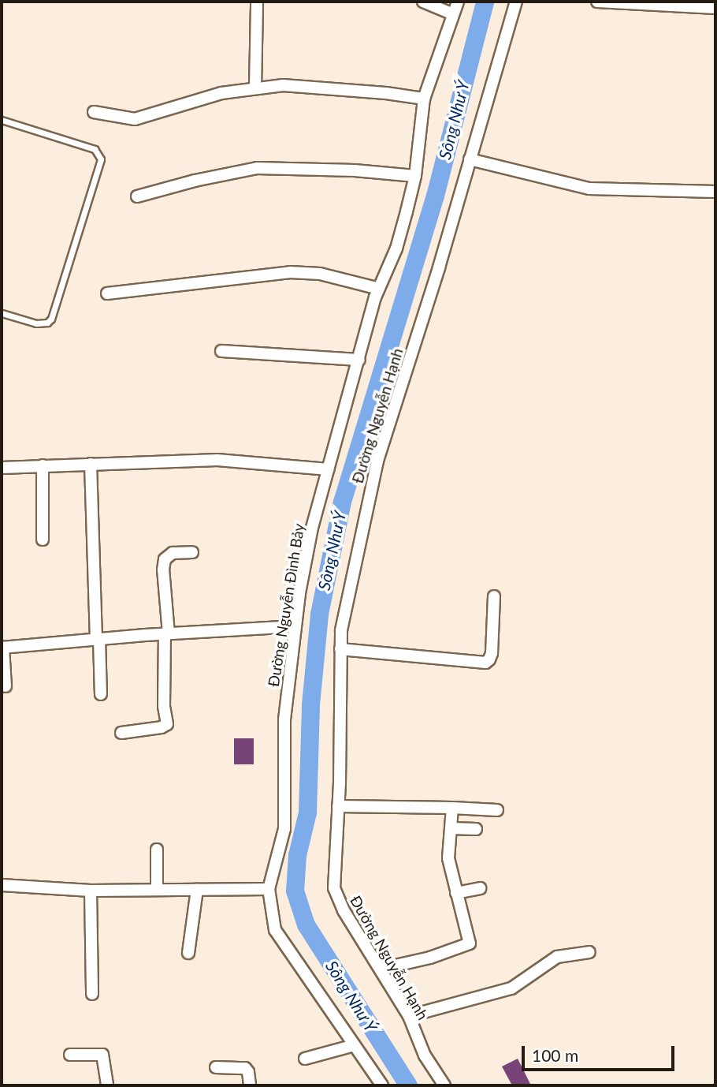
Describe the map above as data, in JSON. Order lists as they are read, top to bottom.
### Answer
{
  "streets": {
    "street": ["Đường Nguyễn Hạnh", "Đường Nguyễn Đình Bảy"]
  },
  "water": ["Sông Như Ý"],
  "scale_bar": "100 m"
}
